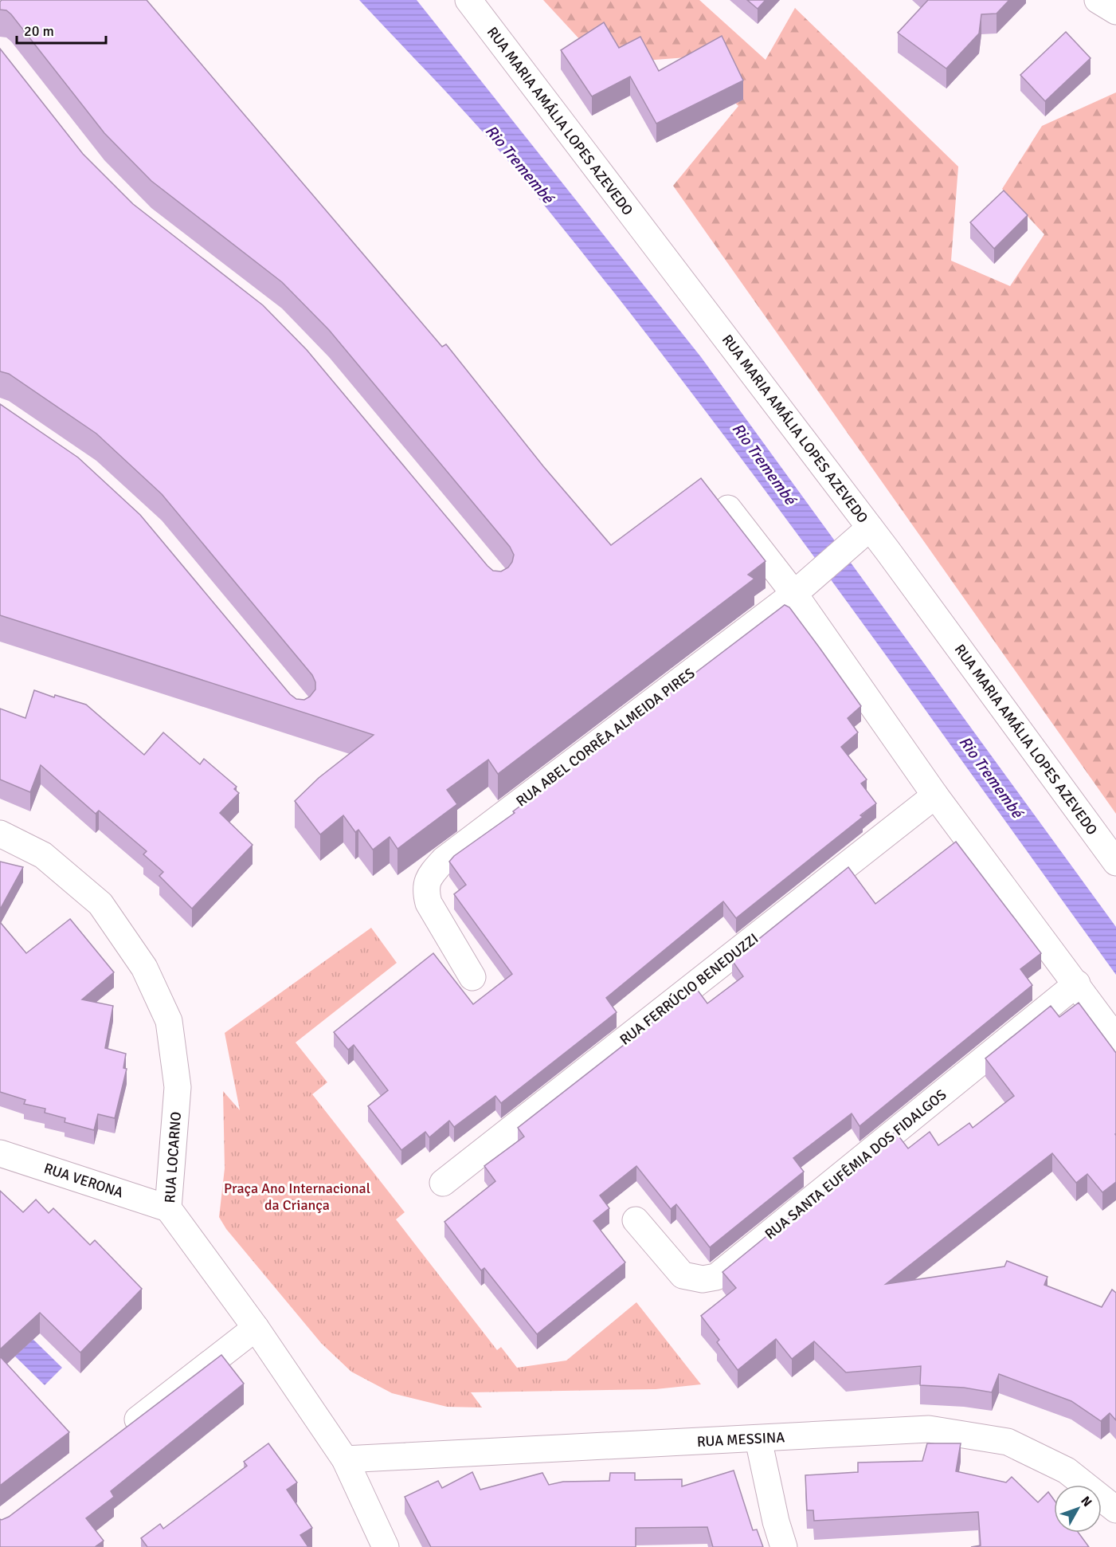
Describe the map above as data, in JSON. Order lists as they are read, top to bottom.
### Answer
{
  "streets": {
    "street": [
      "RUA MARIA AMÁLIA LOPES AZEVEDO",
      "RUA ABEL CORRÊA ALMEIDA PIRES",
      "RUA FERRÚCIO BENEDUZZI",
      "RUA LOCARNO",
      "RUA SANTA EUFÊMIA DOS FIDALGOS",
      "RUA VERONA",
      "RUA MESSINA"
    ]
  },
  "crossings": [
    ["RUA MARIA AMÁLIA LOPES AZEVEDO", "RUA ABEL CORRÊA ALMEIDA PIRES"],
    ["RUA LOCARNO", "RUA VERONA"],
    ["RUA LOCARNO", "RUA MESSINA"]
  ],
  "water": ["Rio Tremembé"],
  "parks": ["Praça Ano Internacional da Criança"],
  "scale_bar": "20 m",
  "north": "top right"
}
